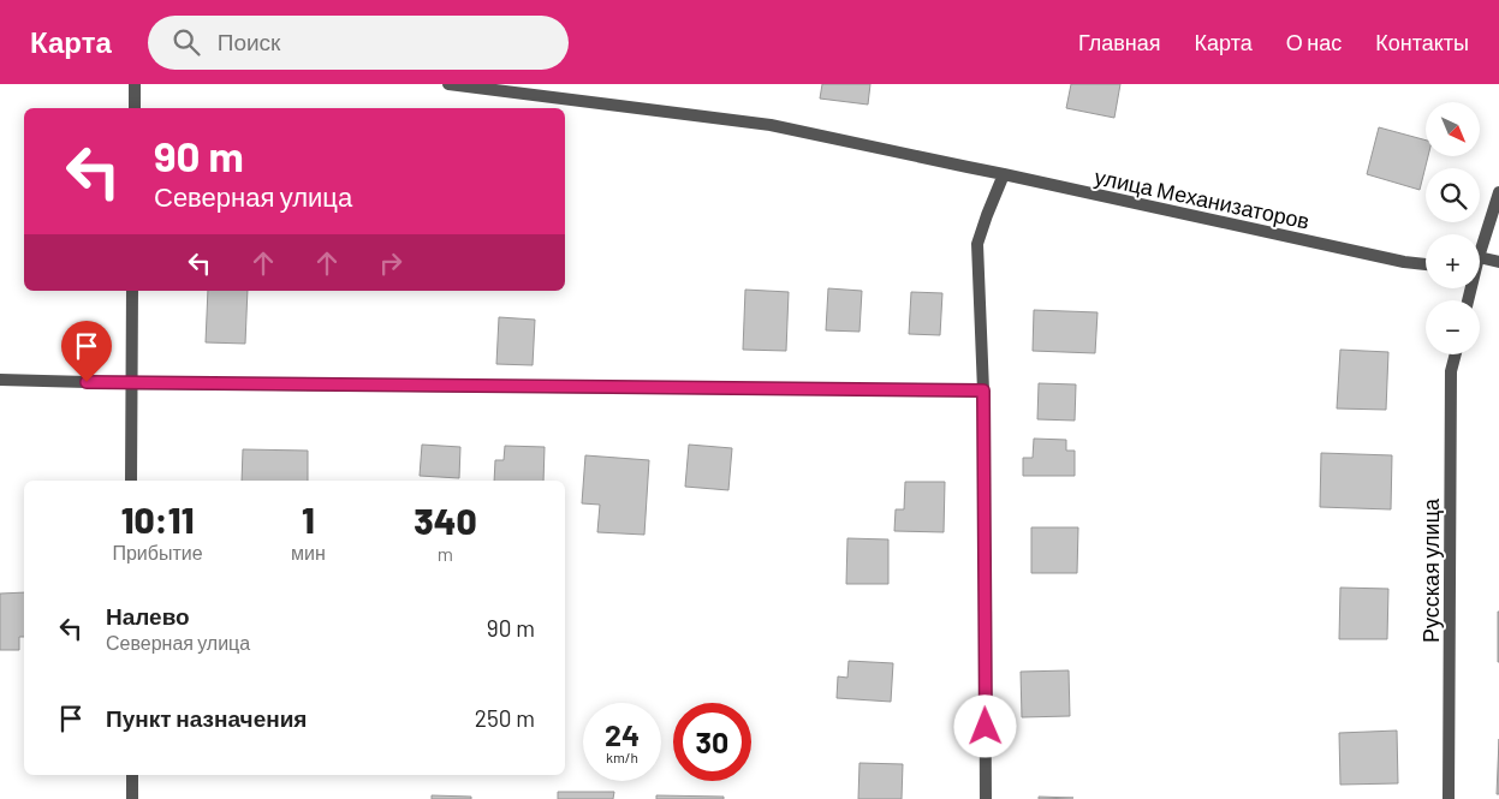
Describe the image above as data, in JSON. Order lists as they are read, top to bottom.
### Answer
{
  "streets": {
    "street": ["улица Механизаторов", "Русская улица"]
  },
  "north": "bottom right",
  "page": {
    "header": "Карта",
    "search": "Поиск",
    "nav": [
      "Главная",
      "Карта",
      "О нас",
      "Контакты"
    ],
    "map_buttons": ["+", "−"],
    "turn": ["90 m", "Северная улица"],
    "eta": [
      "10:11",
      "Прибытие",
      "1",
      "мин",
      "340",
      "m"
    ],
    "list": [
      {
        "name": "Налево",
        "note": "Северная улица",
        "value": "90 m"
      },
      {
        "name": "Пункт назначения",
        "value": "250 m"
      }
    ],
    "speed": "24 km/h",
    "limit": "30"
  }
}
